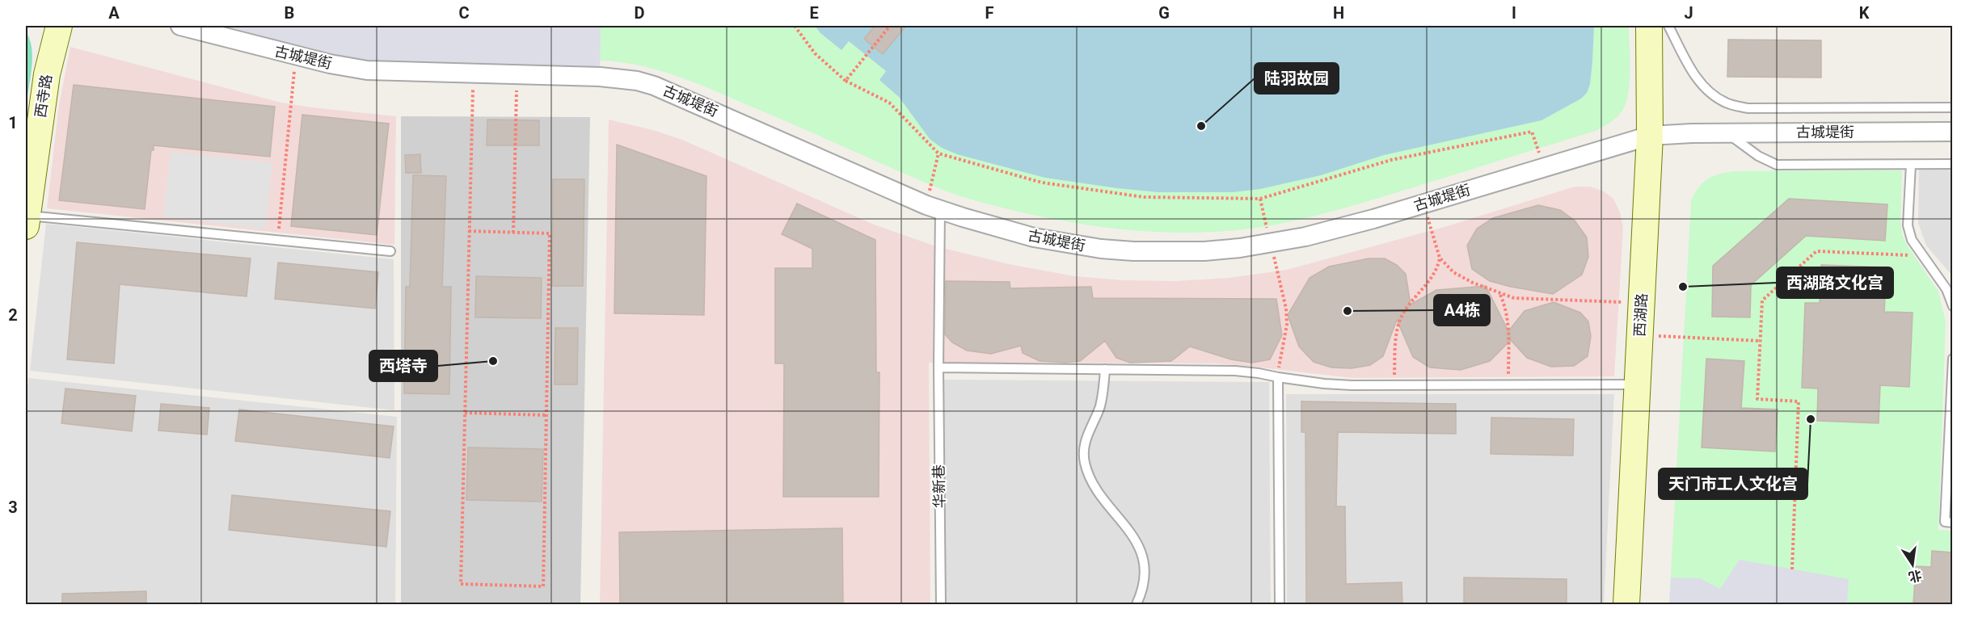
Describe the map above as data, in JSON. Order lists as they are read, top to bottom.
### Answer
{
  "streets": {
    "main road": ["西寺路", "西湖路"],
    "street": ["古城堤街"],
    "lane": ["华新巷"]
  },
  "crossings": [
    ["古城堤街", "西湖路"],
    ["古城堤街", "华新巷"]
  ],
  "places": [
    "陆羽故园",
    "西湖路文化宫",
    "A4栋",
    "西塔寺",
    "天门市工人文化宫"
  ],
  "north": "bottom",
  "grid": {
    "columns": [
      "A",
      "B",
      "C",
      "D",
      "E",
      "F",
      "G",
      "H",
      "I",
      "J",
      "K"
    ],
    "rows": ["1", "2", "3"]
  }
}
